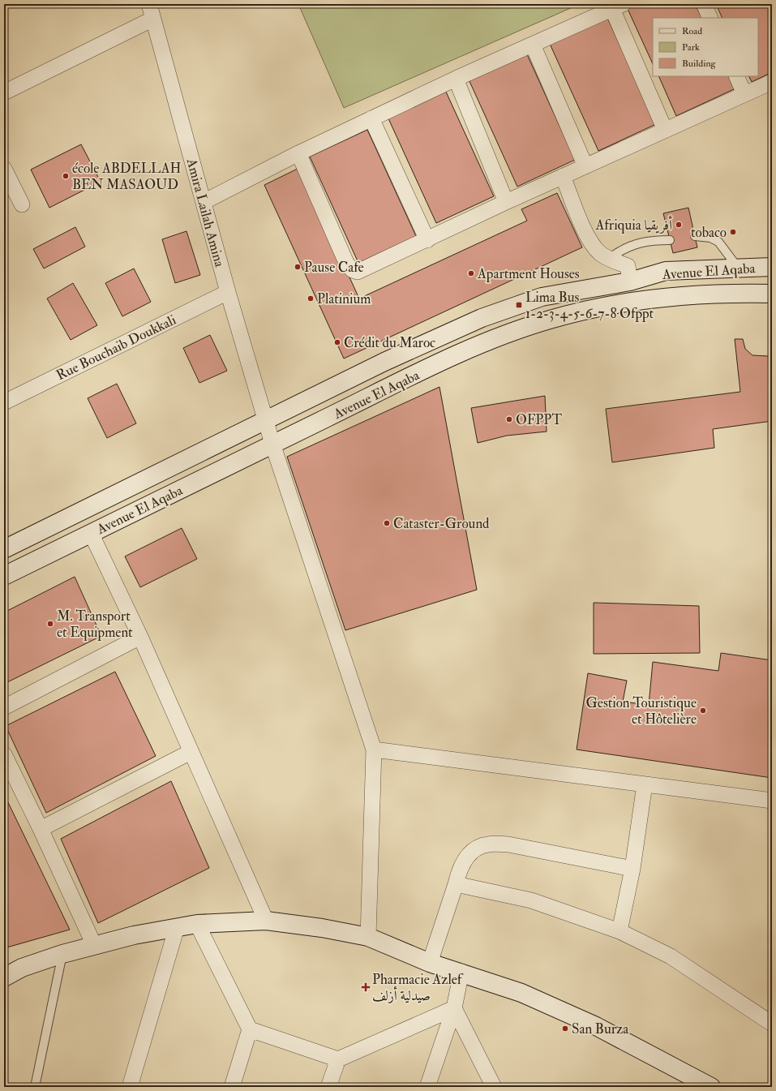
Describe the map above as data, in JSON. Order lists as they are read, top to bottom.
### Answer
{
  "streets": {
    "main road": ["Avenue El Aqaba"],
    "street": ["Amira Lailah Amina", "Rue Bouchaib Doukkali"]
  },
  "crossings": [
    ["Amira Lailah Amina", "Avenue El Aqaba"],
    ["Amira Lailah Amina", "Rue Bouchaib Doukkali"]
  ],
  "places": {
    "other": [
      "école ABDELLAH BEN MASAOUD",
      "Afriquia أفريقيا",
      "tobaco",
      "Pause Cafe",
      "Apartment Houses",
      "Platinium",
      "Crédit du Maroc",
      "OFPPT",
      "Cataster-Ground",
      "M. Transport et Equipment",
      "Gestion Touristique et Hôtelière",
      "San Burza"
    ],
    "transit": ["Lima Bus 1-2-3-4-5-6-7-8 Ofppt"],
    "health": ["Pharmacie Azlef صيدلية أزلف"]
  },
  "legend": ["Road", "Park", "Building"]
}
